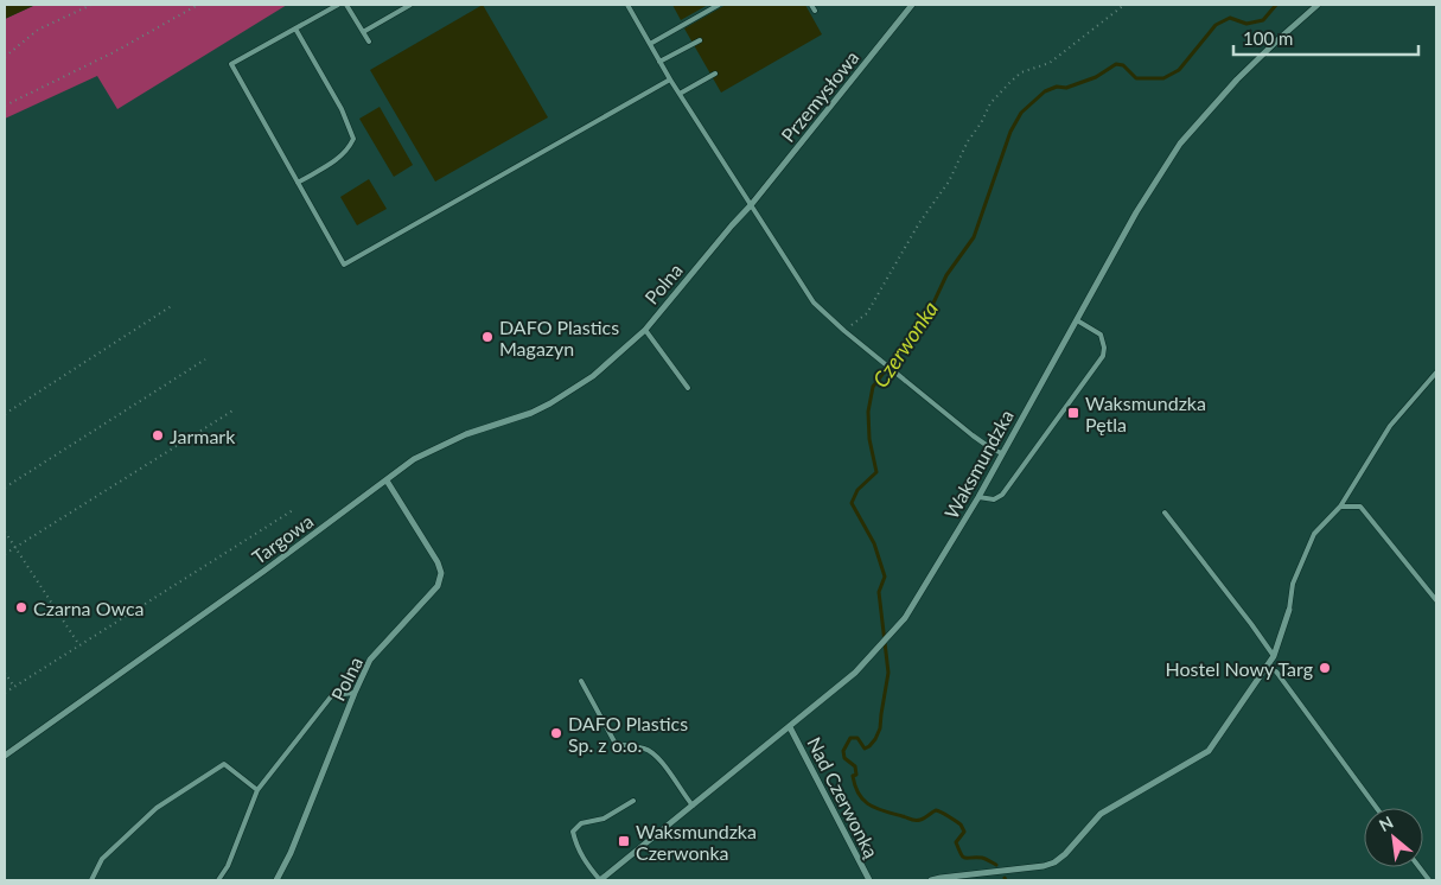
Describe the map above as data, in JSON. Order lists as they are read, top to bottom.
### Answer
{
  "streets": {
    "street": [
      "Przemysłowa",
      "Polna",
      "Waksmundzka",
      "Targowa",
      "Nad Czerwonką"
    ]
  },
  "crossings": [
    ["Przemysłowa", "Polna"],
    ["Polna", "Targowa"],
    ["Waksmundzka", "Nad Czerwonką"]
  ],
  "water": ["Czerwonka"],
  "places": {
    "other": [
      "DAFO Plastics Magazyn",
      "Jarmark",
      "Czarna Owca",
      "Hostel Nowy Targ",
      "DAFO Plastics Sp. z o.o."
    ],
    "transit": ["Waksmundzka Pętla", "Waksmundzka Czerwonka"]
  },
  "scale_bar": "100 m",
  "north": "top left"
}
